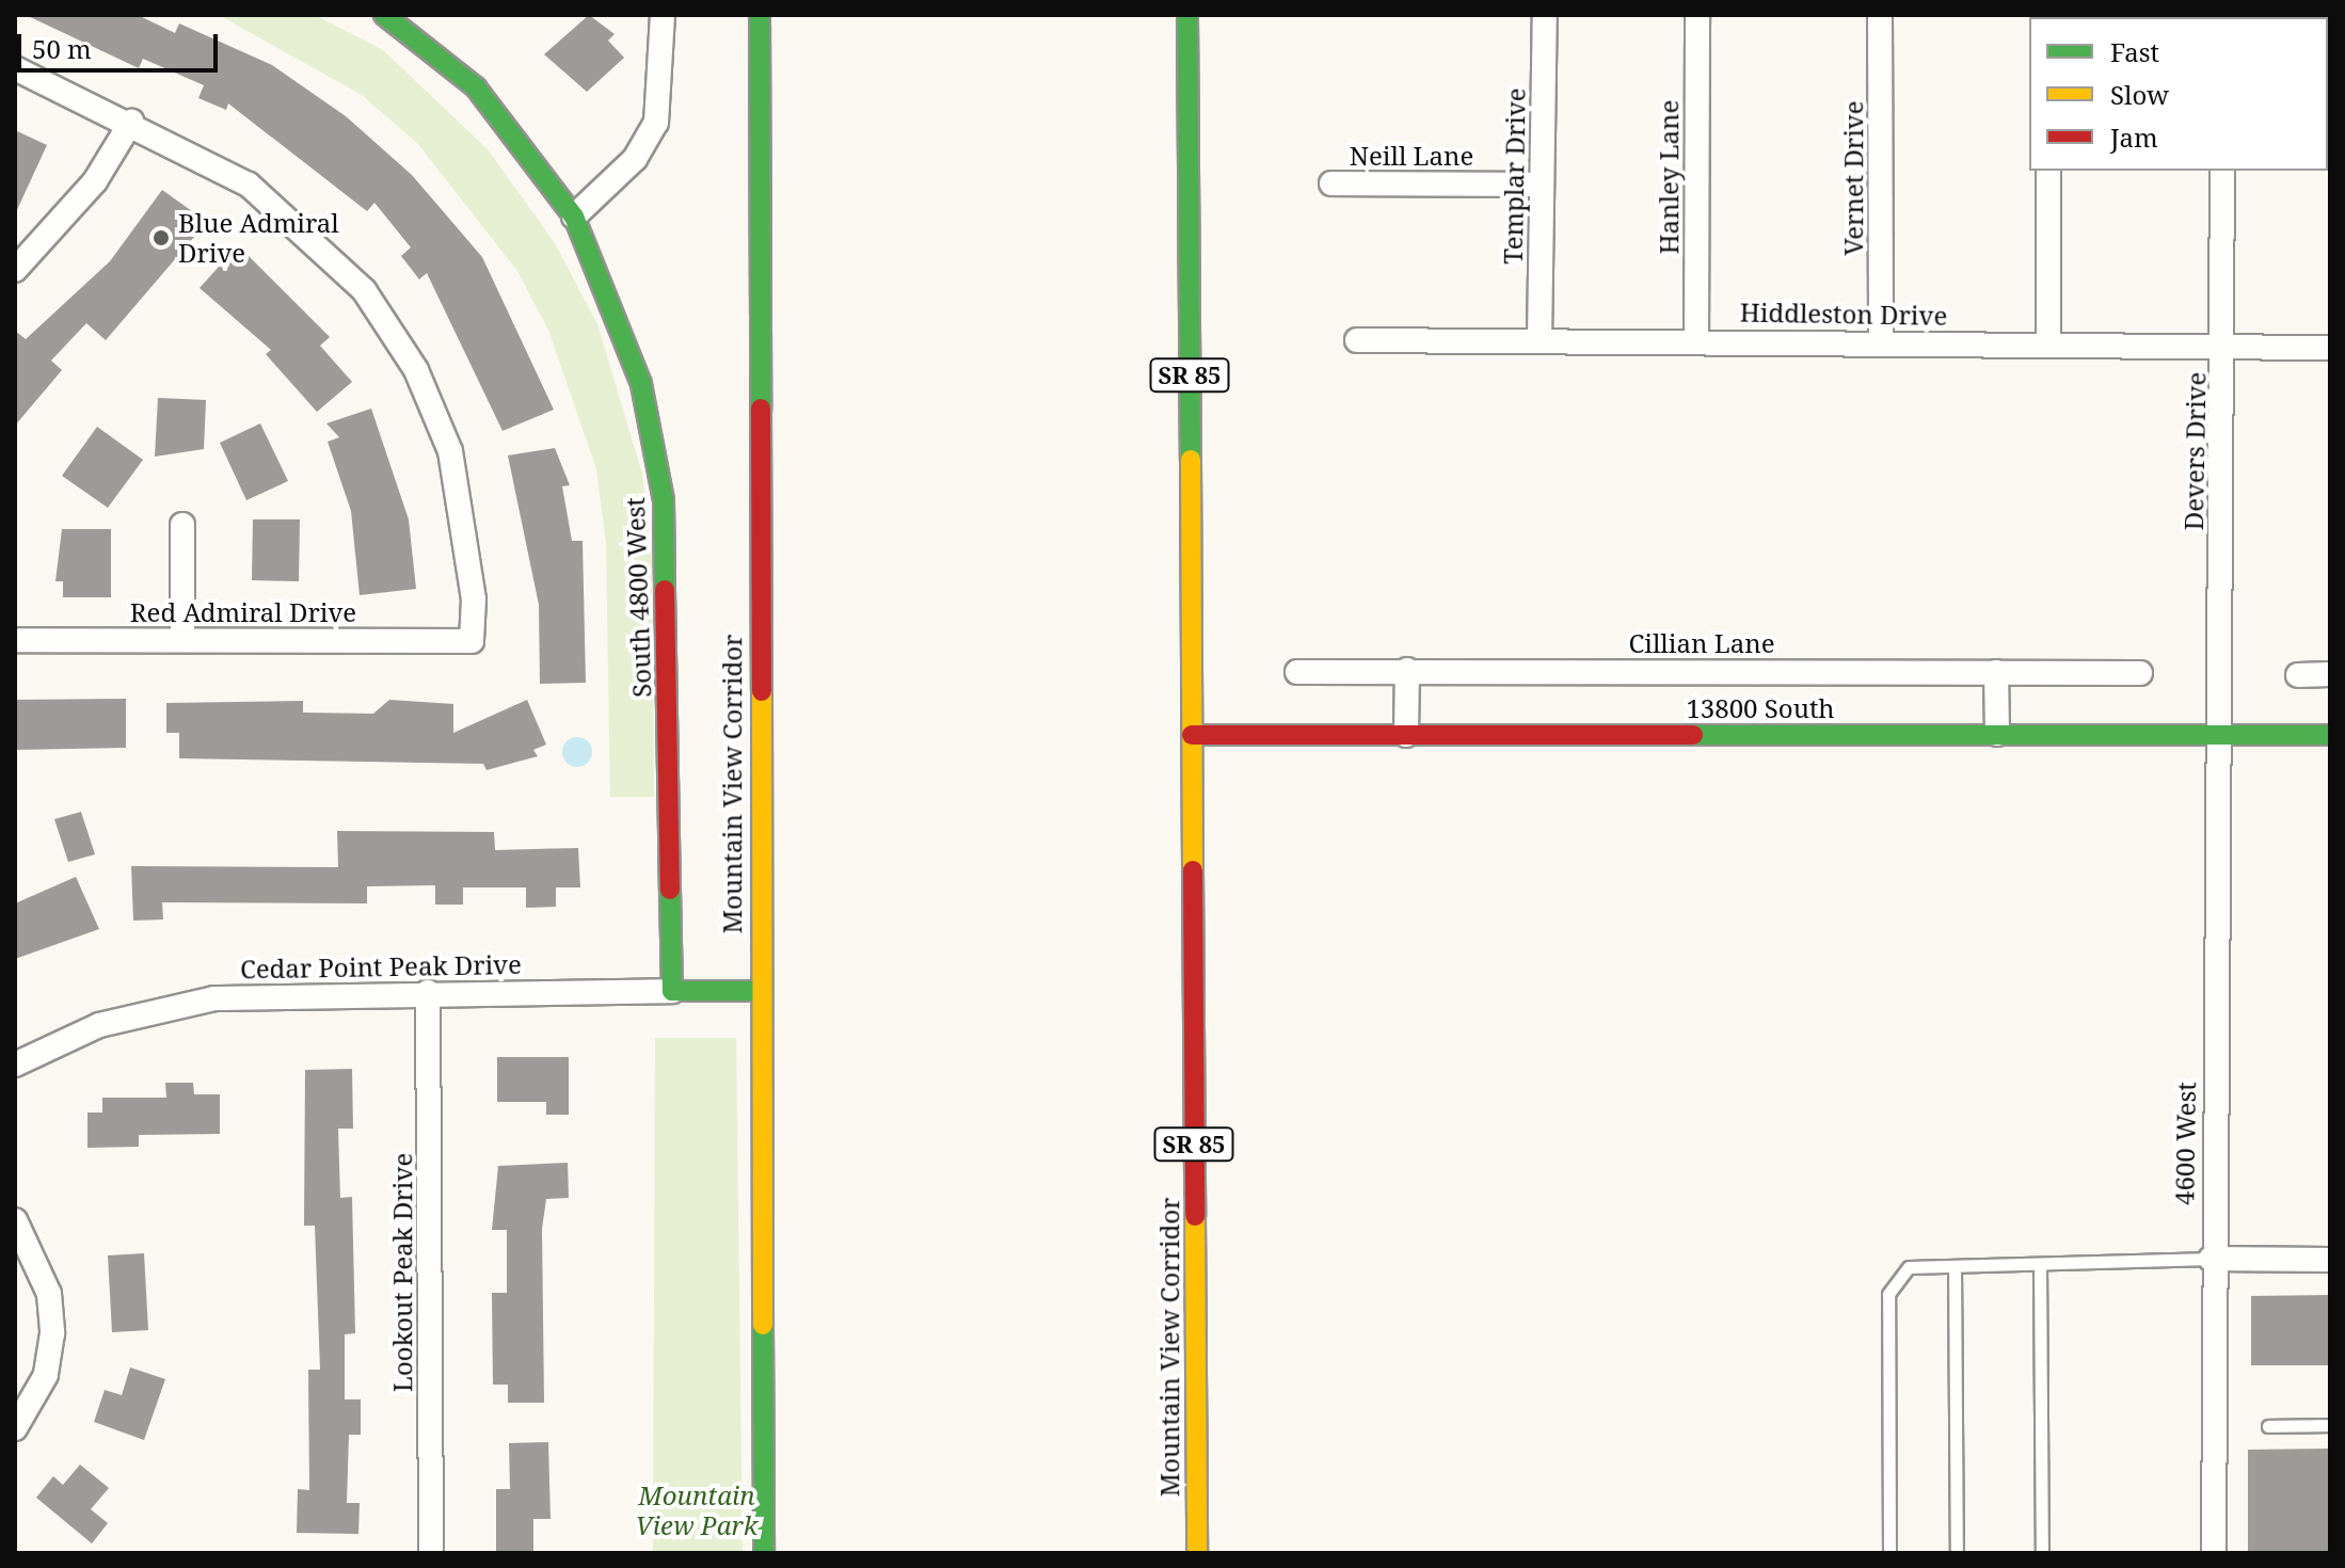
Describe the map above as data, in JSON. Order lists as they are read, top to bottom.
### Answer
{
  "streets": {
    "main road": [
      "SR 85",
      "South 4800 West",
      "13800 South",
      "Mountain View Corridor",
      "Cedar Point Peak Drive"
    ],
    "street": [
      "Neill Lane",
      "Templar Drive",
      "Hanley Lane",
      "Vernet Drive",
      "Hiddleston Drive",
      "Devers Drive",
      "Red Admiral Drive",
      "Cillian Lane",
      "4600 West",
      "Lookout Peak Drive"
    ]
  },
  "crossings": [
    ["Neill Lane", "Templar Drive"],
    ["Templar Drive", "Hiddleston Drive"],
    ["Hanley Lane", "Hiddleston Drive"],
    ["Vernet Drive", "Hiddleston Drive"],
    ["Hiddleston Drive", "Devers Drive"],
    ["Devers Drive", "13800 South"],
    ["Devers Drive", "4600 West"],
    ["South 4800 West", "Cedar Point Peak Drive"],
    ["13800 South", "Mountain View Corridor"],
    ["13800 South", "4600 West"],
    ["Mountain View Corridor", "Cedar Point Peak Drive"],
    ["Cedar Point Peak Drive", "Lookout Peak Drive"]
  ],
  "parks": ["Mountain View Park"],
  "places": ["Blue Admiral Drive"],
  "legend": ["Fast", "Slow", "Jam"],
  "scale_bar": "50 m"
}
